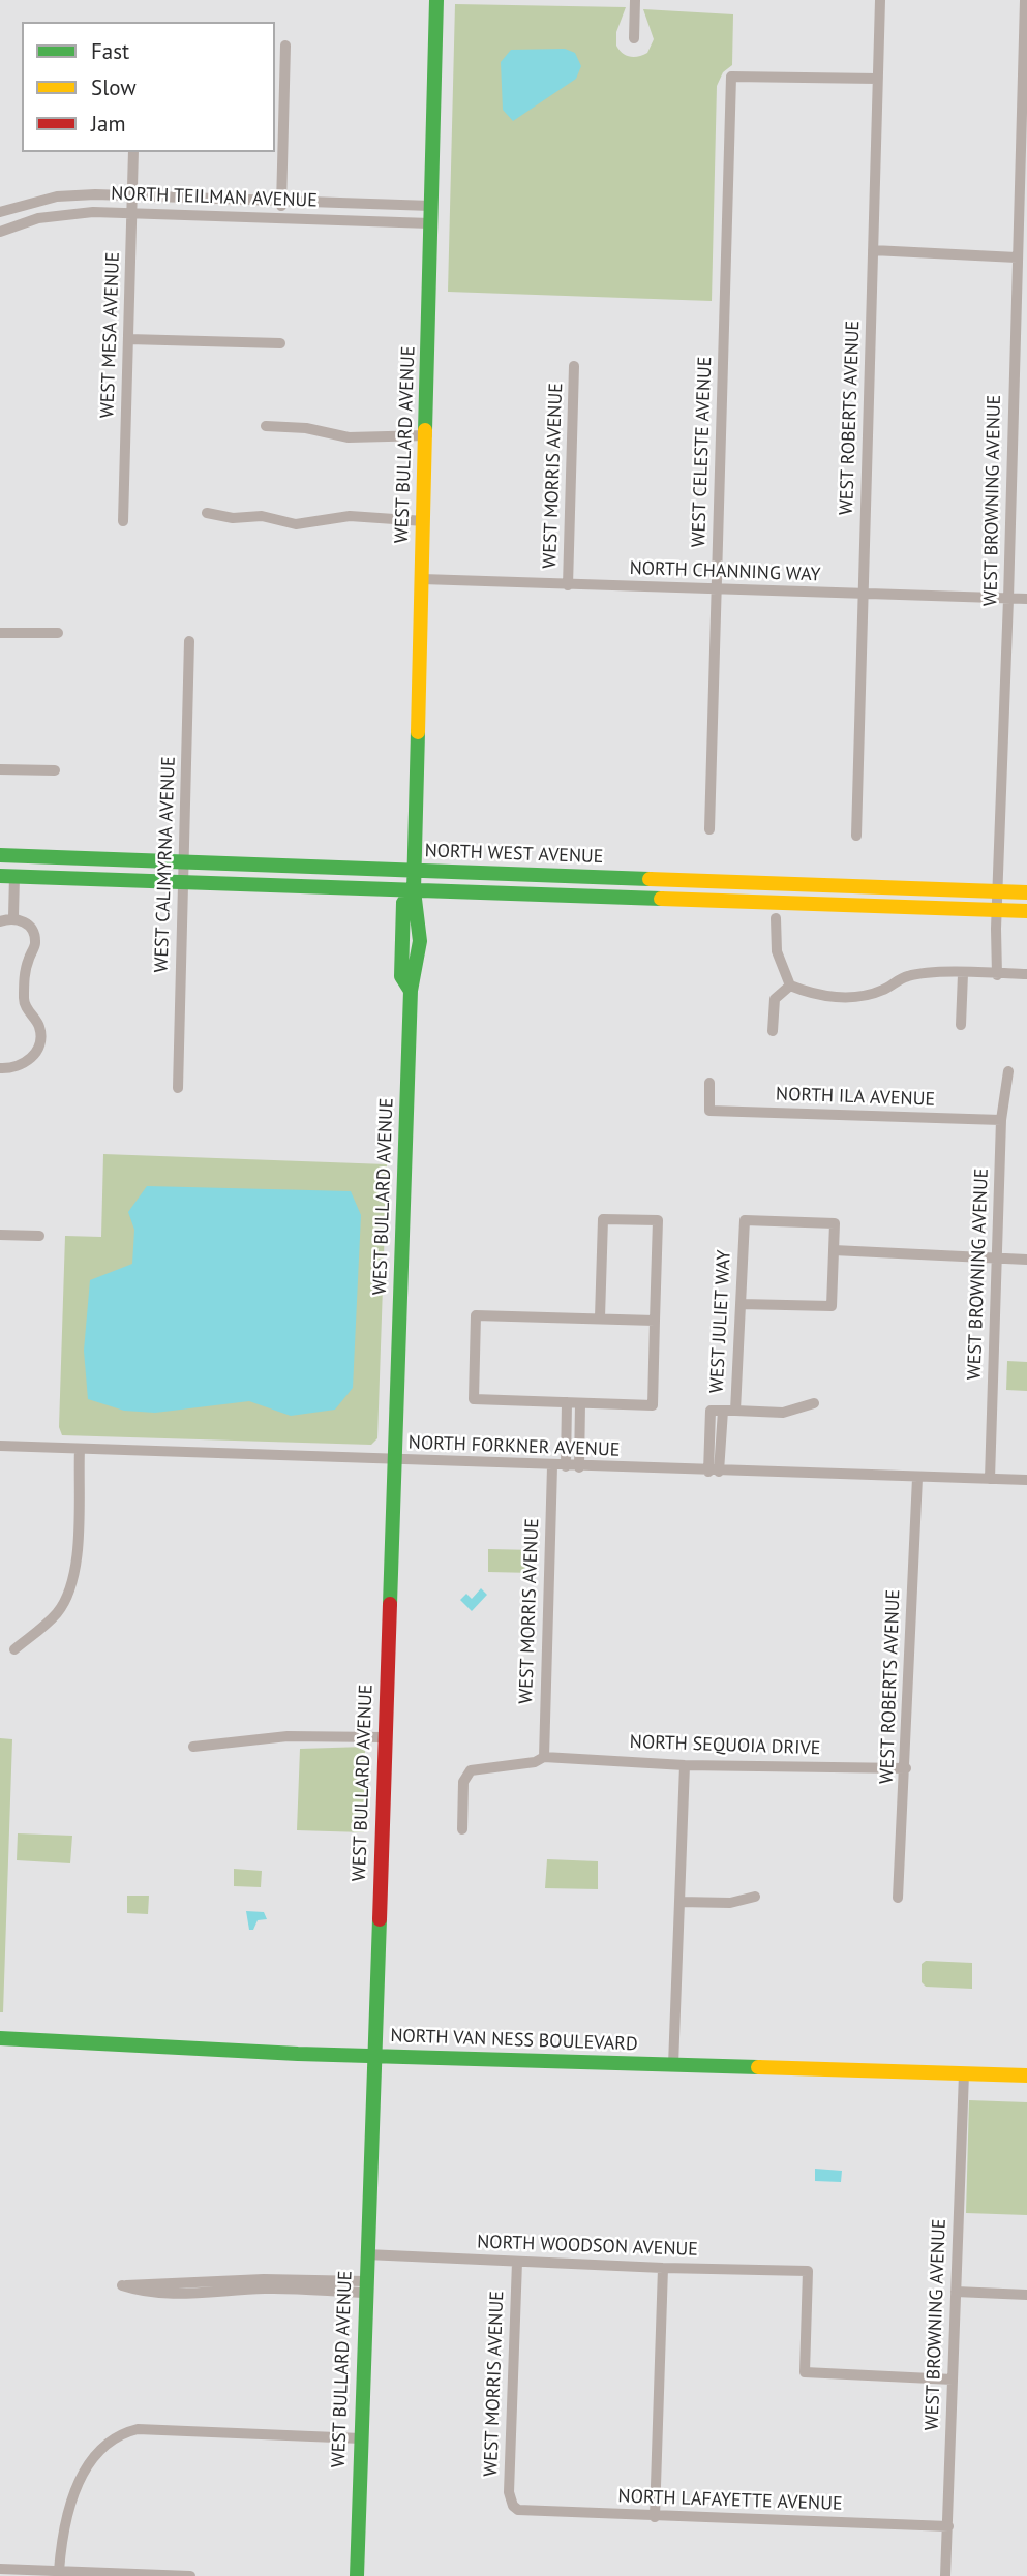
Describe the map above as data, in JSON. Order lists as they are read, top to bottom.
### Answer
{
  "streets": {
    "main road": ["WEST BULLARD AVENUE", "NORTH WEST AVENUE", "NORTH VAN NESS BOULEVARD"],
    "street": [
      "NORTH TEILMAN AVENUE",
      "WEST MESA AVENUE",
      "WEST ROBERTS AVENUE",
      "WEST CELESTE AVENUE",
      "WEST MORRIS AVENUE",
      "WEST BROWNING AVENUE",
      "NORTH CHANNING WAY",
      "WEST CALIMYRNA AVENUE",
      "NORTH ILA AVENUE",
      "WEST JULIET WAY",
      "NORTH FORKNER AVENUE",
      "NORTH SEQUOIA DRIVE",
      "NORTH WOODSON AVENUE",
      "NORTH LAFAYETTE AVENUE"
    ]
  },
  "crossings": [
    ["NORTH TEILMAN AVENUE", "WEST MESA AVENUE"],
    ["NORTH TEILMAN AVENUE", "WEST BULLARD AVENUE"],
    ["WEST ROBERTS AVENUE", "WEST CELESTE AVENUE"],
    ["WEST ROBERTS AVENUE", "NORTH CHANNING WAY"],
    ["WEST ROBERTS AVENUE", "NORTH FORKNER AVENUE"],
    ["WEST ROBERTS AVENUE", "NORTH SEQUOIA DRIVE"],
    ["WEST BULLARD AVENUE", "NORTH CHANNING WAY"],
    ["WEST BULLARD AVENUE", "NORTH WEST AVENUE"],
    ["WEST BULLARD AVENUE", "NORTH FORKNER AVENUE"],
    ["WEST BULLARD AVENUE", "NORTH VAN NESS BOULEVARD"],
    ["WEST BULLARD AVENUE", "NORTH WOODSON AVENUE"],
    ["WEST CELESTE AVENUE", "NORTH CHANNING WAY"],
    ["WEST MORRIS AVENUE", "NORTH CHANNING WAY"],
    ["WEST MORRIS AVENUE", "NORTH FORKNER AVENUE"],
    ["WEST MORRIS AVENUE", "NORTH SEQUOIA DRIVE"],
    ["WEST MORRIS AVENUE", "NORTH WOODSON AVENUE"],
    ["WEST MORRIS AVENUE", "NORTH LAFAYETTE AVENUE"],
    ["WEST BROWNING AVENUE", "NORTH CHANNING WAY"],
    ["WEST BROWNING AVENUE", "NORTH WEST AVENUE"],
    ["WEST BROWNING AVENUE", "NORTH ILA AVENUE"],
    ["WEST BROWNING AVENUE", "NORTH FORKNER AVENUE"],
    ["WEST BROWNING AVENUE", "NORTH VAN NESS BOULEVARD"],
    ["WEST BROWNING AVENUE", "NORTH WOODSON AVENUE"],
    ["WEST BROWNING AVENUE", "NORTH LAFAYETTE AVENUE"],
    ["NORTH WEST AVENUE", "WEST CALIMYRNA AVENUE"],
    ["WEST JULIET WAY", "NORTH FORKNER AVENUE"]
  ],
  "legend": ["Fast", "Slow", "Jam"]
}
